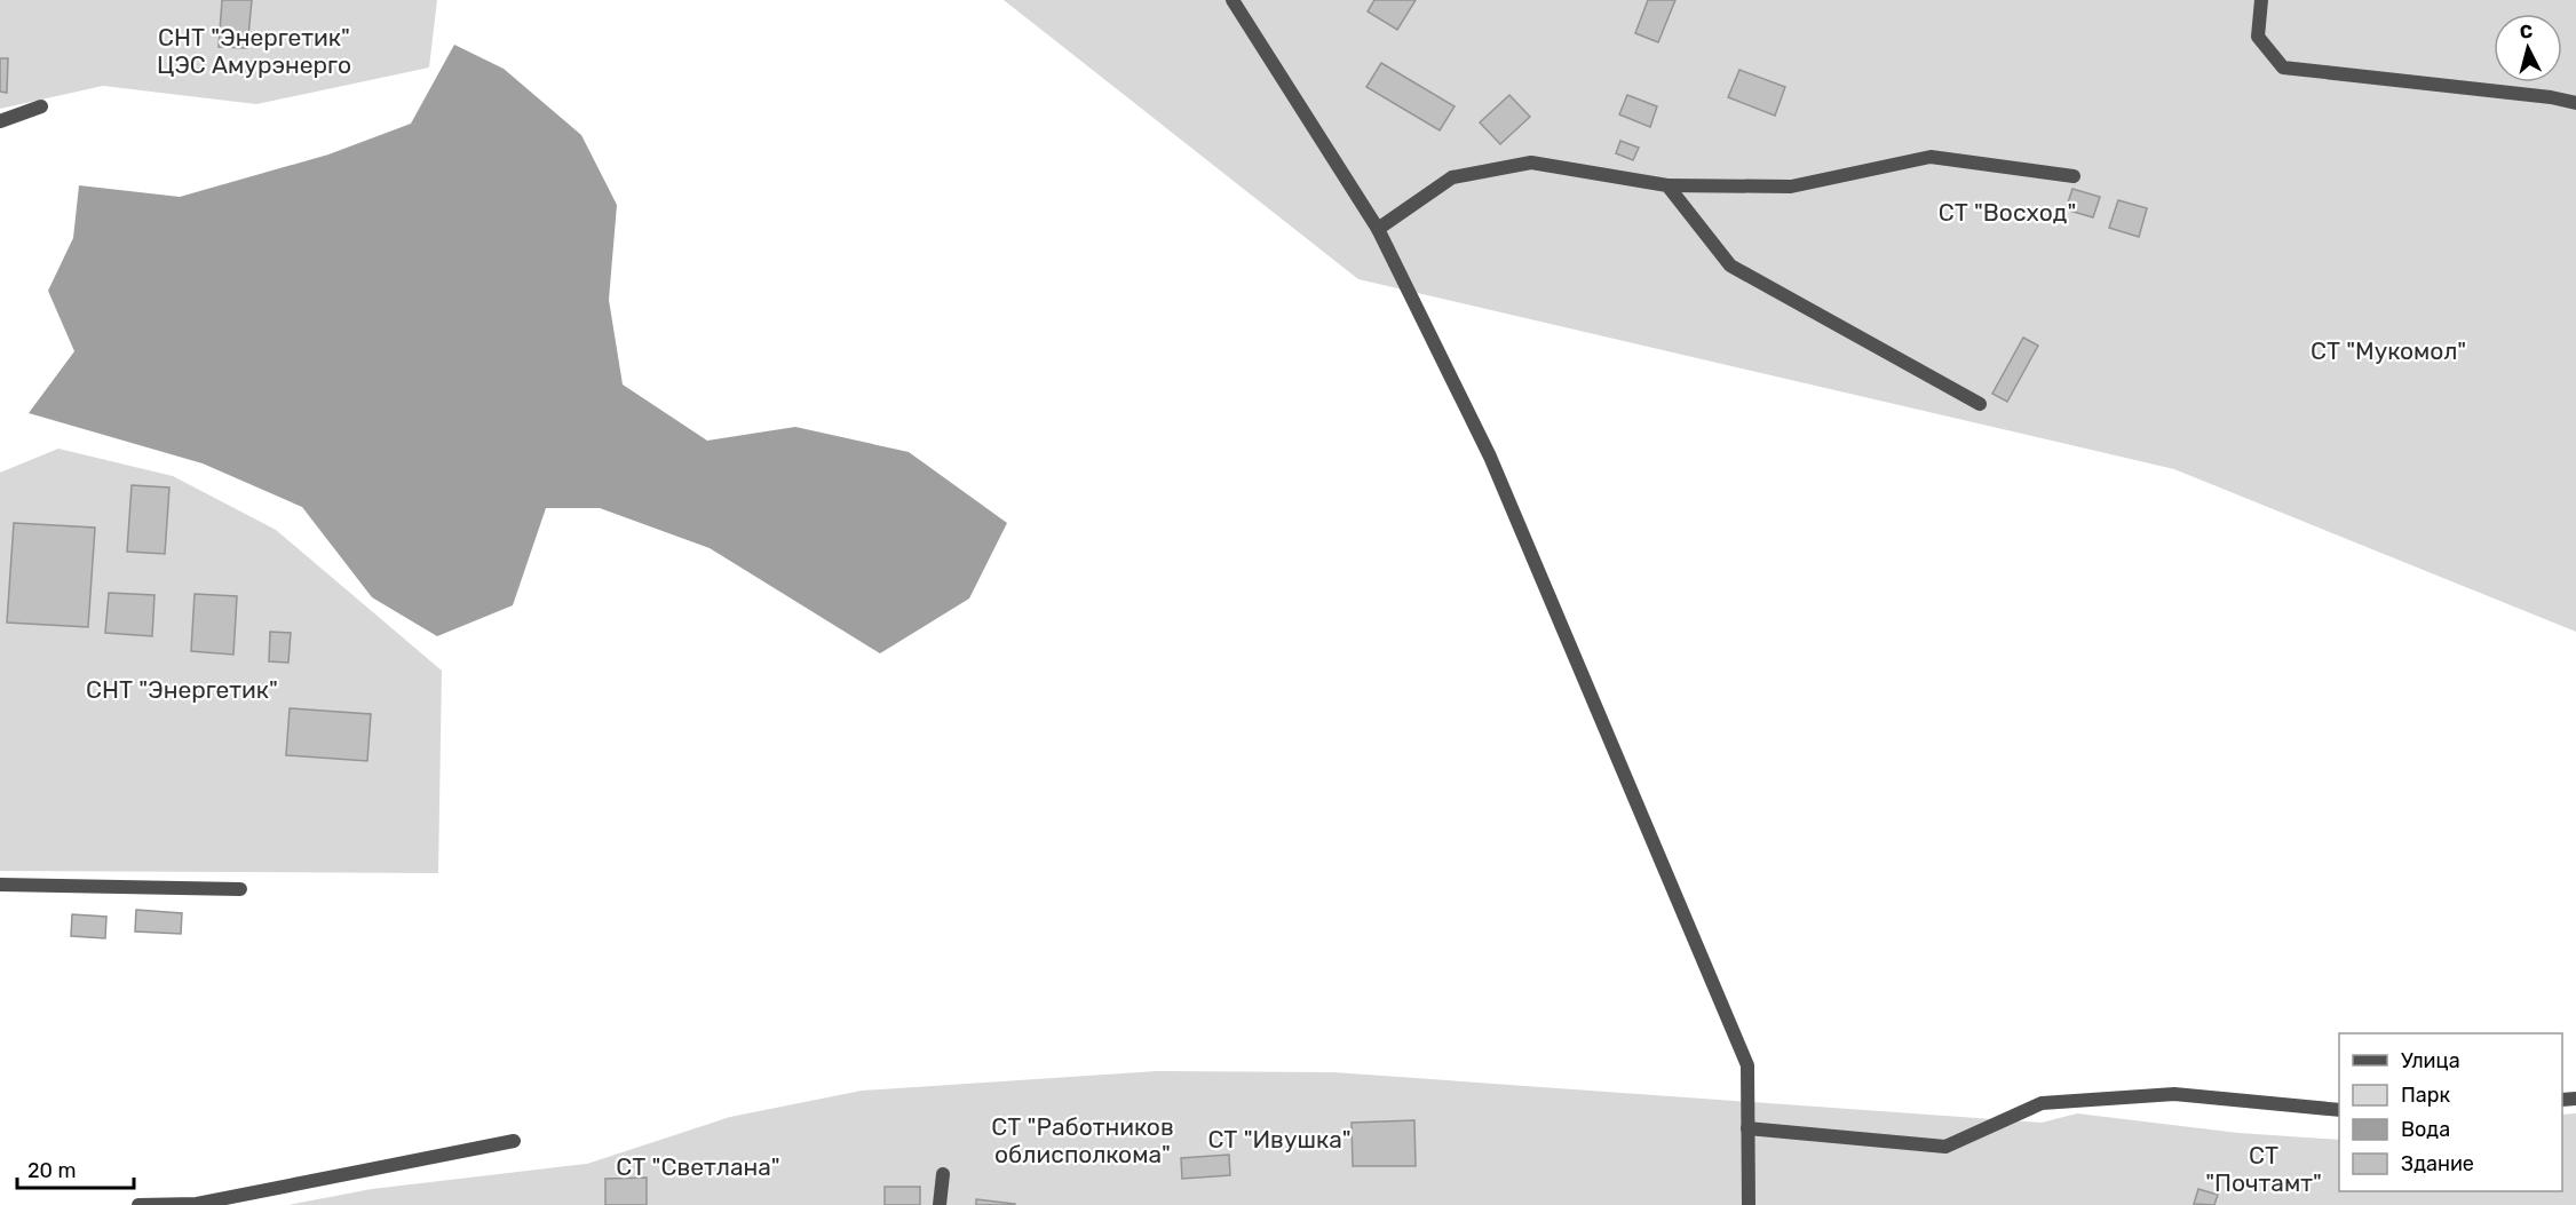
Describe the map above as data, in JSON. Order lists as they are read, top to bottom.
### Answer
{
  "parks": [
    "СНТ \"Энергетик\" ЦЭС Амурэнерго",
    "СТ \"Восход\"",
    "СТ \"Мукомол\"",
    "СНТ \"Энергетик\"",
    "СТ \"Работников облисполкома\"",
    "СТ \"Ивушка\"",
    "СТ \"Почтамт\"",
    "СТ \"Светлана\""
  ],
  "legend": [
    "Улица",
    "Парк",
    "Вода",
    "Здание"
  ],
  "scale_bar": "20 m",
  "north": "top"
}
